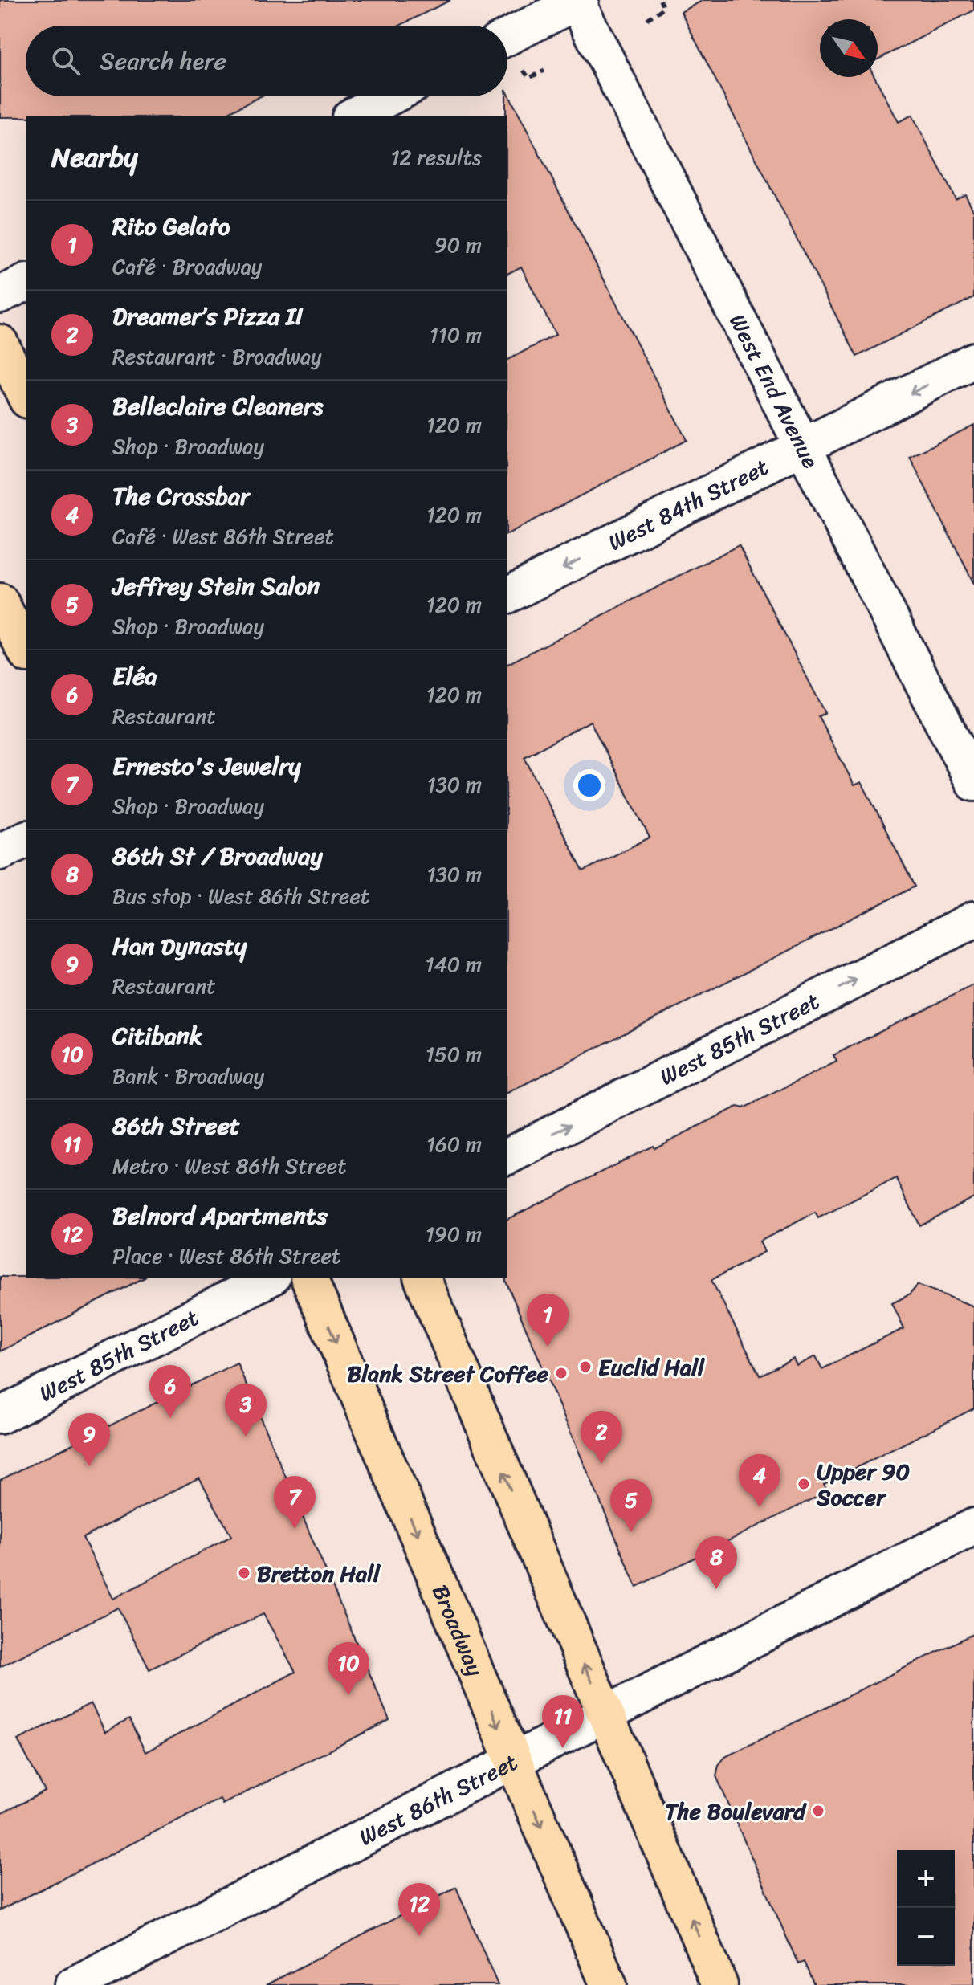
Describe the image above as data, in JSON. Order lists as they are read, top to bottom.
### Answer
{
  "streets": {
    "main road": ["Broadway"],
    "street": [
      "West End Avenue",
      "West 84th Street",
      "West 85th Street",
      "West 86th Street"
    ]
  },
  "crossings": [
    ["West End Avenue", "West 84th Street"],
    ["Broadway", "West 86th Street"]
  ],
  "one_way": ["West 84th Street", "West 85th Street"],
  "places": [
    "Euclid Hall",
    "Blank Street Coffee",
    "Upper 90 Soccer",
    "Bretton Hall",
    "The Boulevard"
  ],
  "north": "bottom right",
  "page": {
    "search": "Search here",
    "heading": ["Nearby", "12 results"],
    "list": [
      {
        "mark": "1",
        "name": "Rito Gelato",
        "note": "Café · Broadway",
        "value": "90 m"
      },
      {
        "mark": "2",
        "name": "Dreamer’s Pizza II",
        "note": "Restaurant · Broadway",
        "value": "110 m"
      },
      {
        "mark": "3",
        "name": "Belleclaire Cleaners",
        "note": "Shop · Broadway",
        "value": "120 m"
      },
      {
        "mark": "4",
        "name": "The Crossbar",
        "note": "Café · West 86th Street",
        "value": "120 m"
      },
      {
        "mark": "5",
        "name": "Jeffrey Stein Salon",
        "note": "Shop · Broadway",
        "value": "120 m"
      },
      {
        "mark": "6",
        "name": "Eléa",
        "note": "Restaurant",
        "value": "120 m"
      },
      {
        "mark": "7",
        "name": "Ernesto's Jewelry",
        "note": "Shop · Broadway",
        "value": "130 m"
      },
      {
        "mark": "8",
        "name": "86th St / Broadway",
        "note": "Bus stop · West 86th Street",
        "value": "130 m"
      },
      {
        "mark": "9",
        "name": "Han Dynasty",
        "note": "Restaurant",
        "value": "140 m"
      },
      {
        "mark": "10",
        "name": "Citibank",
        "note": "Bank · Broadway",
        "value": "150 m"
      },
      {
        "mark": "11",
        "name": "86th Street",
        "note": "Metro · West 86th Street",
        "value": "160 m"
      },
      {
        "mark": "12",
        "name": "Belnord Apartments",
        "note": "Place · West 86th Street",
        "value": "190 m"
      }
    ],
    "pins": [
      "1",
      "6",
      "3",
      "2",
      "9",
      "4",
      "7",
      "5",
      "8",
      "10",
      "11",
      "12"
    ],
    "map_buttons": ["+", "−"]
  }
}
